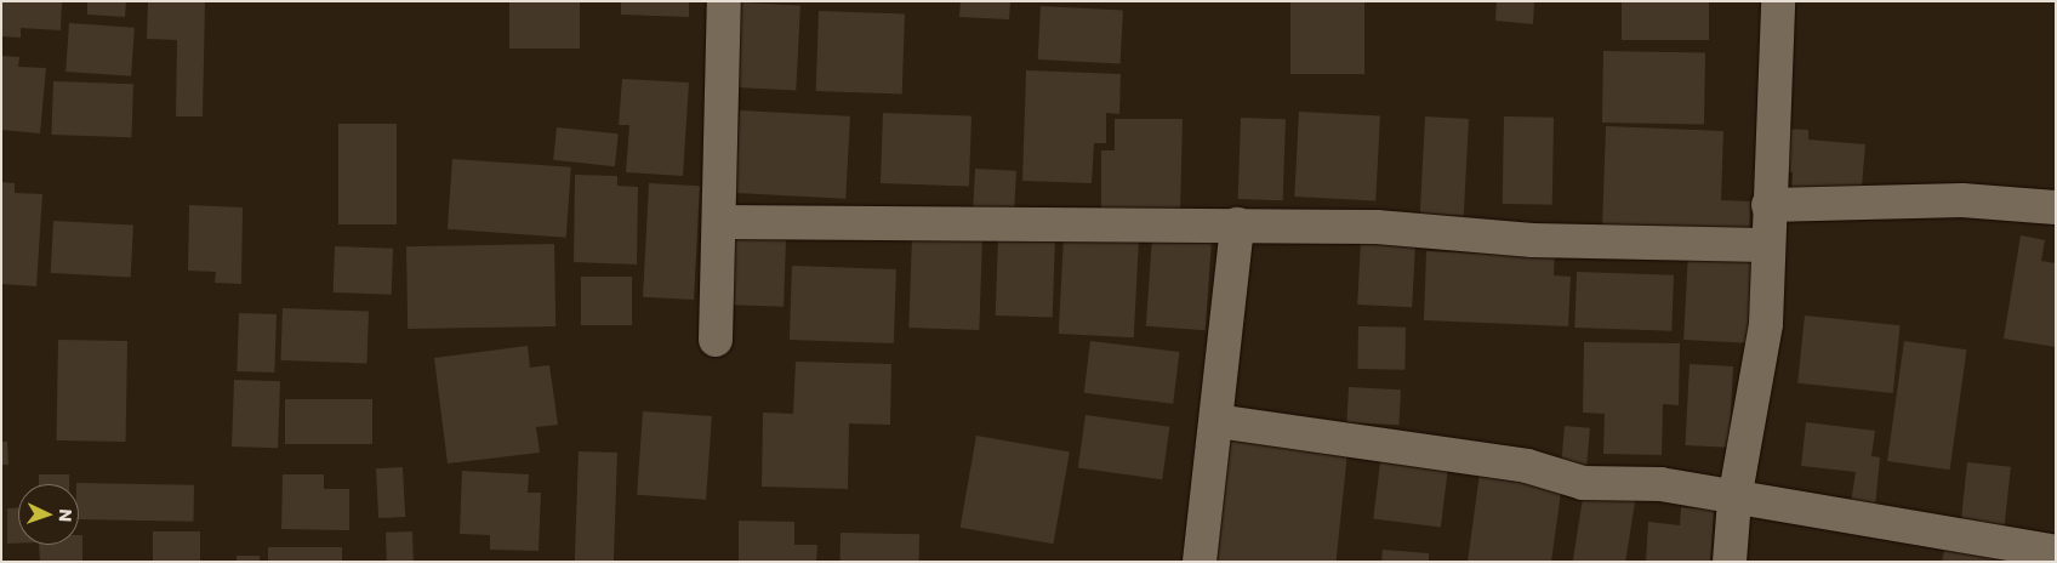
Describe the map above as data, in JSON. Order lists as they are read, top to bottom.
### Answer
{
  "north": "right"
}
